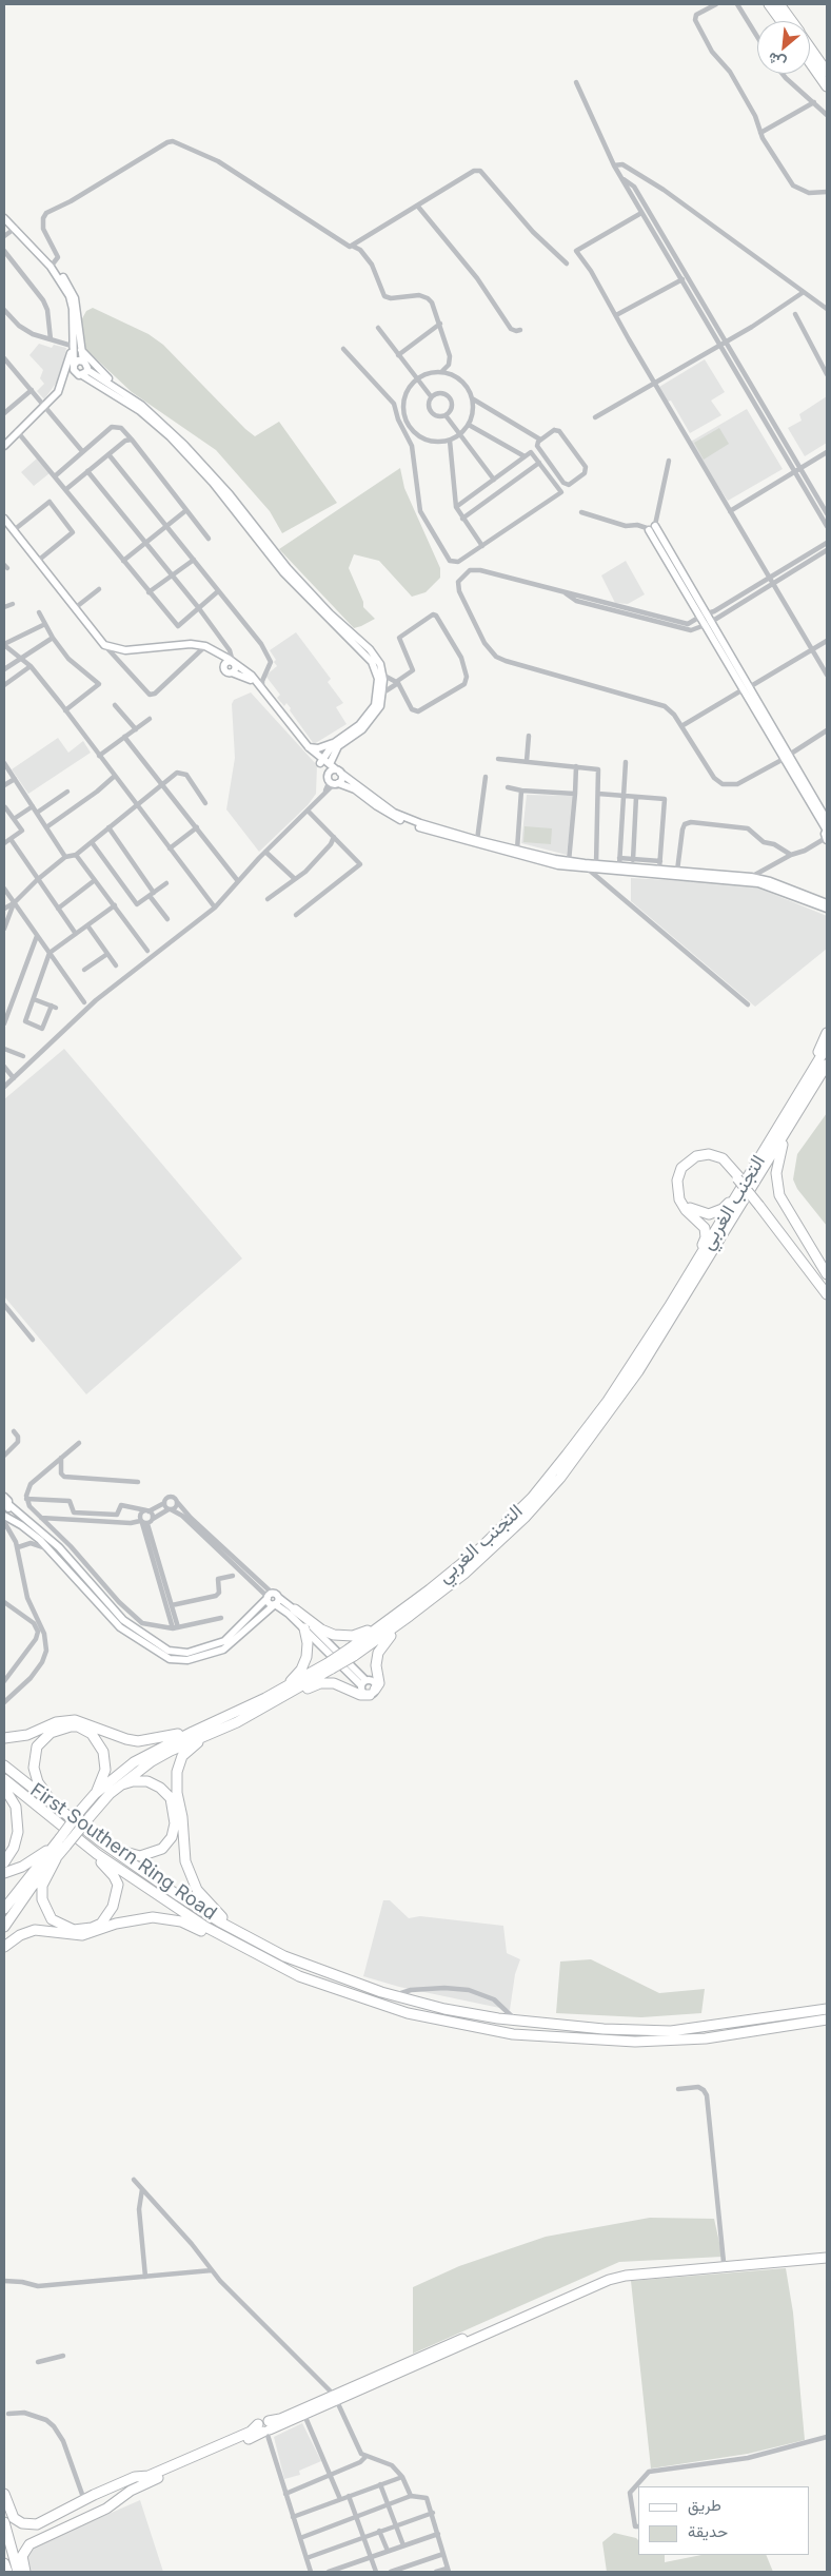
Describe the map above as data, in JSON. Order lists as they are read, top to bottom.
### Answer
{
  "streets": {
    "highway": ["التجنب الغربي", "First Southern Ring Road"]
  },
  "legend": ["طريق", "حديقة"],
  "north": "bottom left"
}
